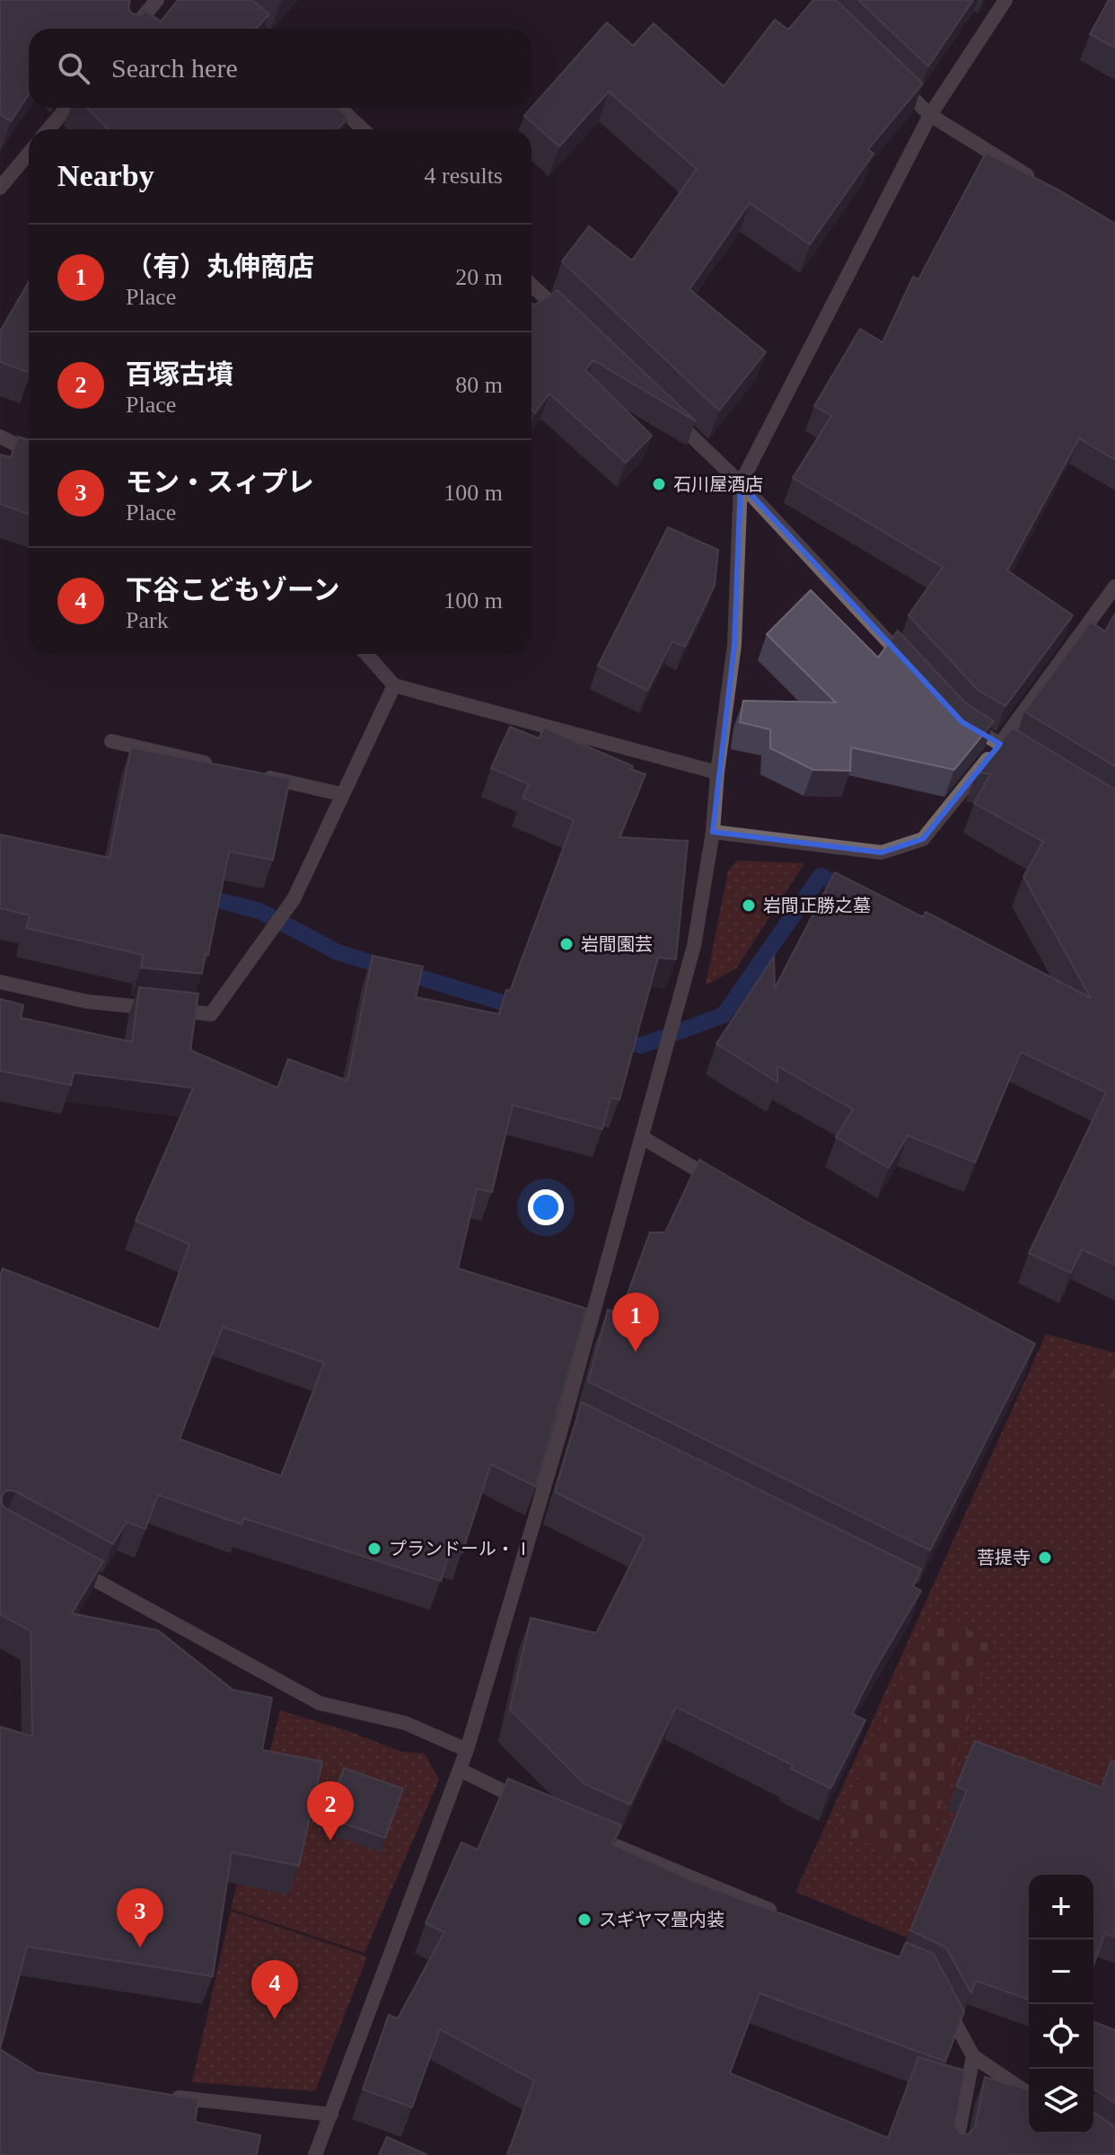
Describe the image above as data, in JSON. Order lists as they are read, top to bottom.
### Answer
{
  "places": [
    "石川屋酒店",
    "岩間正勝之墓",
    "岩間園芸",
    "プランドール・Ⅰ",
    "菩提寺",
    "スギヤマ畳内装"
  ],
  "page": {
    "search": "Search here",
    "heading": ["Nearby", "4 results"],
    "list": [
      {
        "mark": "1",
        "name": "（有）丸伸商店",
        "note": "Place",
        "value": "20 m"
      },
      {
        "mark": "2",
        "name": "百塚古墳",
        "note": "Place",
        "value": "80 m"
      },
      {
        "mark": "3",
        "name": "モン・スィプレ",
        "note": "Place",
        "value": "100 m"
      },
      {
        "mark": "4",
        "name": "下谷こどもゾーン",
        "note": "Park",
        "value": "100 m"
      }
    ],
    "pins": [
      "1",
      "2",
      "3",
      "4"
    ],
    "map_buttons": ["+", "−"]
  }
}
